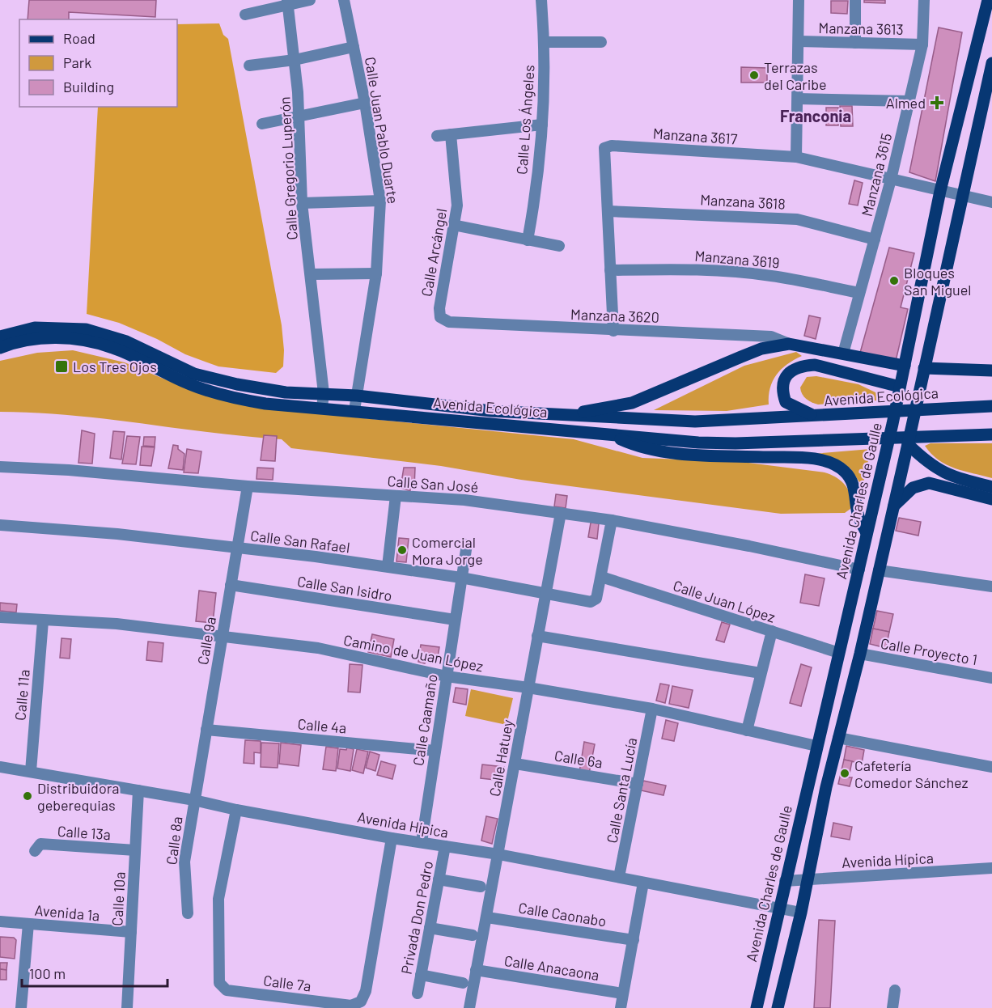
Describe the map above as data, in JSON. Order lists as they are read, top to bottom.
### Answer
{
  "streets": {
    "main road": ["Avenida Ecológica", "Avenida Charles de Gaulle"],
    "street": [
      "Manzana 3613",
      "Calle Los Ángeles",
      "Calle Juan Pablo Duarte",
      "Manzana 3617",
      "Calle Gregorio Luperón",
      "Manzana 3615",
      "Manzana 3618",
      "Calle Arcángel",
      "Manzana 3619",
      "Manzana 3620",
      "Calle San José",
      "Calle San Rafael",
      "Calle San Isidro",
      "Calle Juan López",
      "Calle 9a",
      "Calle Proyecto 1",
      "Camino de Juan López",
      "Calle 11a",
      "Calle Caamaño",
      "Calle 4a",
      "Calle Hatuey",
      "Calle 6a",
      "Calle Santa Lucía",
      "Avenida Hípica",
      "Calle 13a",
      "Calle 8a",
      "Calle 10a",
      "Avenida 1a",
      "Calle Caonabo",
      "Privada Don Pedro",
      "Calle Anacaona",
      "Calle 7a"
    ]
  },
  "crossings": [
    ["Manzana 3613", "Manzana 3615"],
    ["Calle Juan Pablo Duarte", "Avenida Ecológica"],
    ["Manzana 3617", "Manzana 3615"],
    ["Manzana 3617", "Manzana 3618"],
    ["Manzana 3617", "Manzana 3619"],
    ["Manzana 3617", "Manzana 3620"],
    ["Manzana 3617", "Avenida Charles de Gaulle"],
    ["Calle Gregorio Luperón", "Avenida Ecológica"],
    ["Manzana 3615", "Manzana 3618"],
    ["Manzana 3615", "Manzana 3619"],
    ["Calle Arcángel", "Manzana 3620"],
    ["Calle San José", "Avenida Charles de Gaulle"],
    ["Calle San José", "Calle 9a"],
    ["Calle San José", "Calle Hatuey"],
    ["Avenida Charles de Gaulle", "Calle Juan López"],
    ["Avenida Charles de Gaulle", "Camino de Juan López"],
    ["Avenida Charles de Gaulle", "Avenida Hípica"],
    ["Calle San Rafael", "Calle Juan López"],
    ["Calle San Rafael", "Calle 9a"],
    ["Calle San Rafael", "Calle Caamaño"],
    ["Calle San Rafael", "Calle Hatuey"],
    ["Calle San Isidro", "Calle 9a"],
    ["Calle San Isidro", "Calle Caamaño"],
    ["Calle 9a", "Camino de Juan López"],
    ["Calle 9a", "Calle 4a"],
    ["Calle 9a", "Avenida Hípica"],
    ["Calle 9a", "Calle 8a"],
    ["Camino de Juan López", "Calle 11a"],
    ["Camino de Juan López", "Calle Caamaño"],
    ["Camino de Juan López", "Calle Hatuey"],
    ["Camino de Juan López", "Calle Santa Lucía"],
    ["Calle 11a", "Avenida Hípica"],
    ["Calle Caamaño", "Calle 4a"],
    ["Calle Caamaño", "Avenida Hípica"],
    ["Calle Hatuey", "Calle 6a"],
    ["Calle Hatuey", "Avenida Hípica"],
    ["Calle Hatuey", "Calle Caonabo"],
    ["Calle Hatuey", "Calle Anacaona"],
    ["Calle 6a", "Calle Santa Lucía"],
    ["Calle Santa Lucía", "Avenida Hípica"],
    ["Avenida Hípica", "Calle 8a"],
    ["Avenida Hípica", "Calle 10a"],
    ["Avenida Hípica", "Privada Don Pedro"],
    ["Avenida Hípica", "Calle 7a"],
    ["Calle 13a", "Calle 10a"],
    ["Calle 10a", "Avenida 1a"]
  ],
  "districts": ["Franconia"],
  "places": {
    "other": [
      "Terrazas del Caribe",
      "Bloques San Miguel",
      "Comercial Mora Jorge",
      "Cafetería Comedor Sánchez",
      "Distribuidora geberequias"
    ],
    "health": ["Almed"],
    "transit": ["Los Tres Ojos"]
  },
  "legend": ["Road", "Park", "Building"],
  "scale_bar": "100 m"
}
